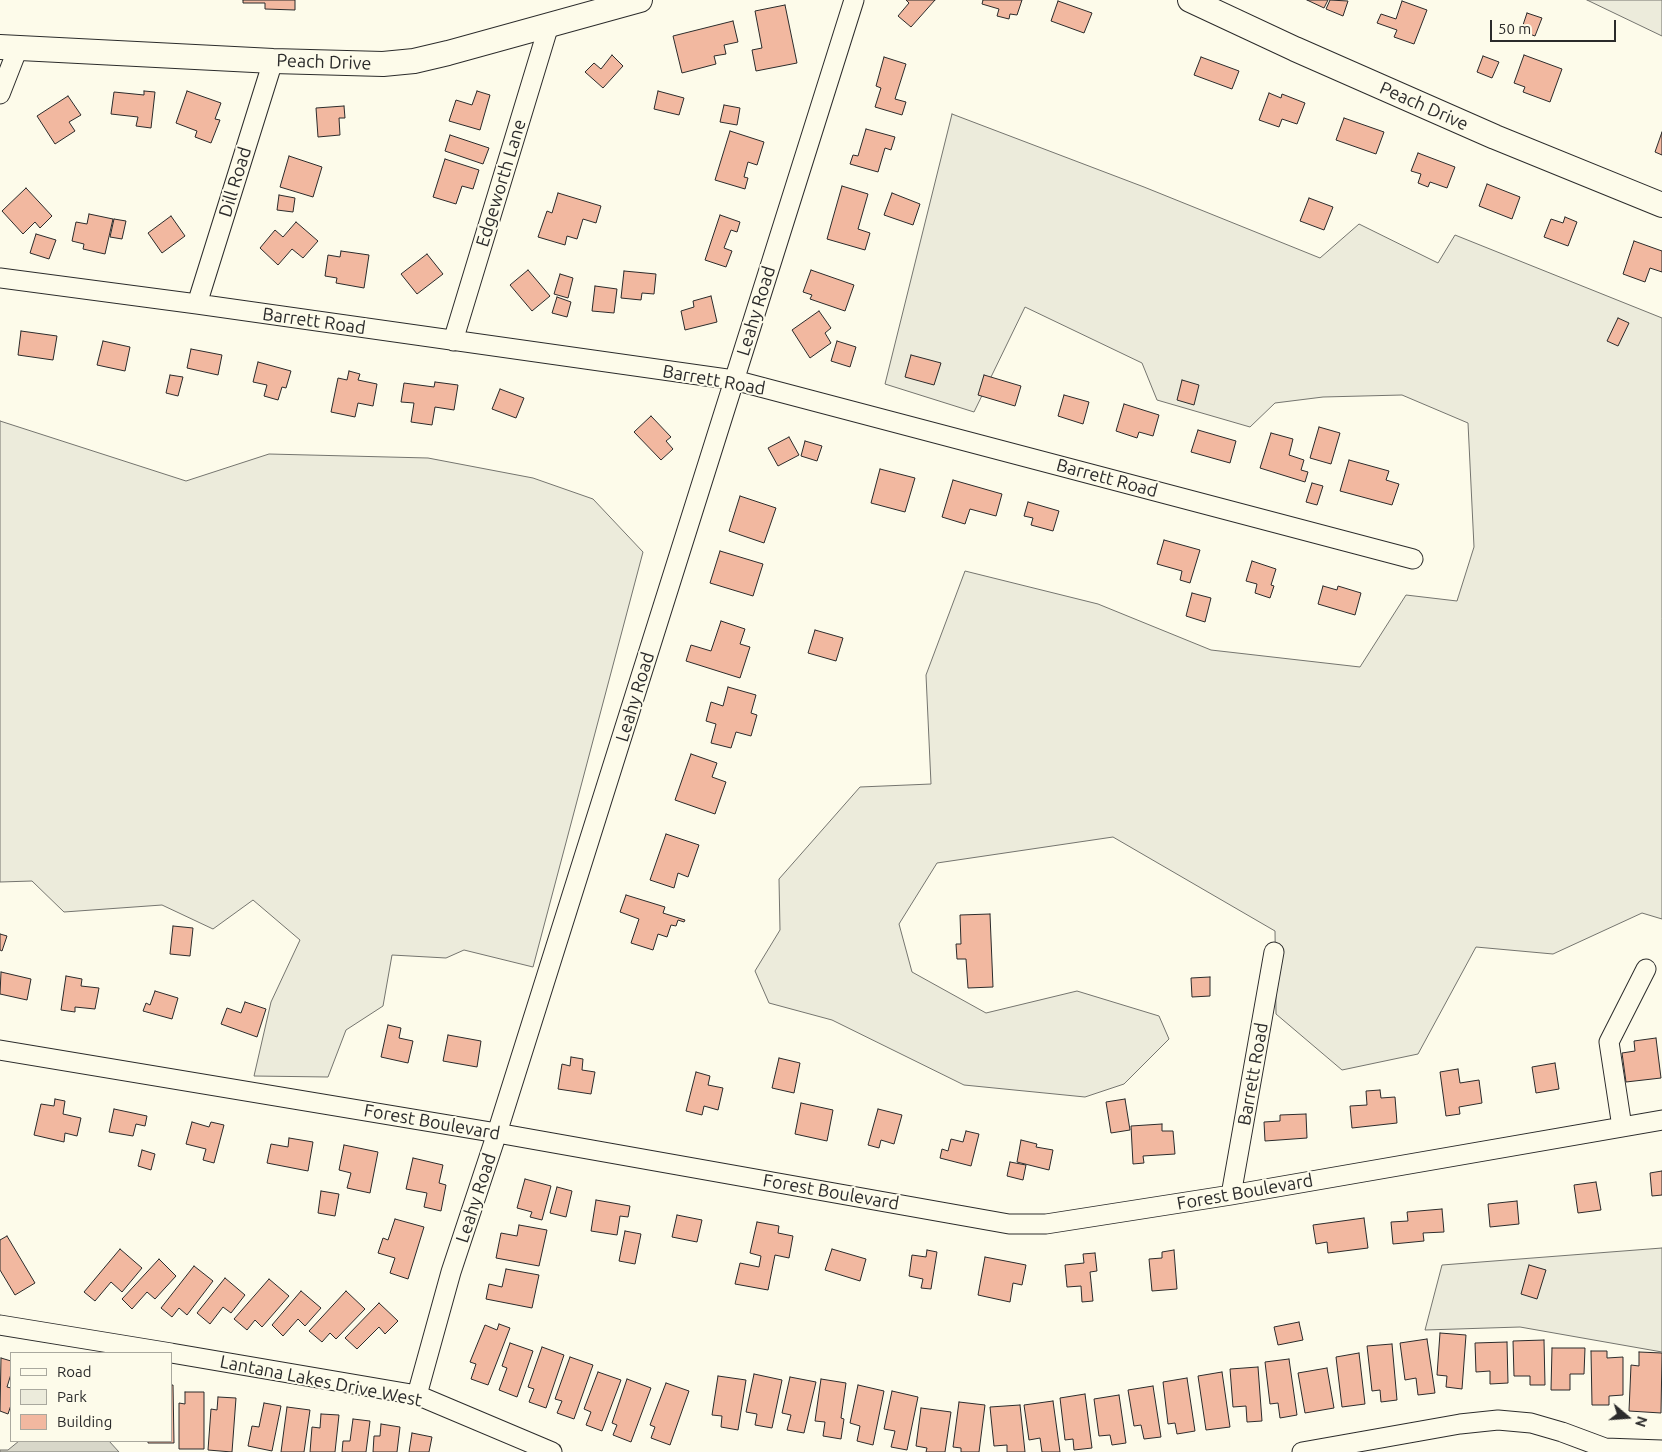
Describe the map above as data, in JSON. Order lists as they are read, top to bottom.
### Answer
{
  "streets": {
    "main road": ["Peach Drive"],
    "street": [
      "Dill Road",
      "Edgeworth Lane",
      "Leahy Road",
      "Barrett Road",
      "Forest Boulevard",
      "Lantana Lakes Drive West"
    ]
  },
  "crossings": [
    ["Peach Drive", "Dill Road"],
    ["Peach Drive", "Edgeworth Lane"],
    ["Dill Road", "Barrett Road"],
    ["Edgeworth Lane", "Barrett Road"],
    ["Leahy Road", "Barrett Road"],
    ["Leahy Road", "Forest Boulevard"],
    ["Leahy Road", "Lantana Lakes Drive West"],
    ["Barrett Road", "Forest Boulevard"]
  ],
  "legend": ["Road", "Park", "Building"],
  "scale_bar": "50 m",
  "north": "right"
}
